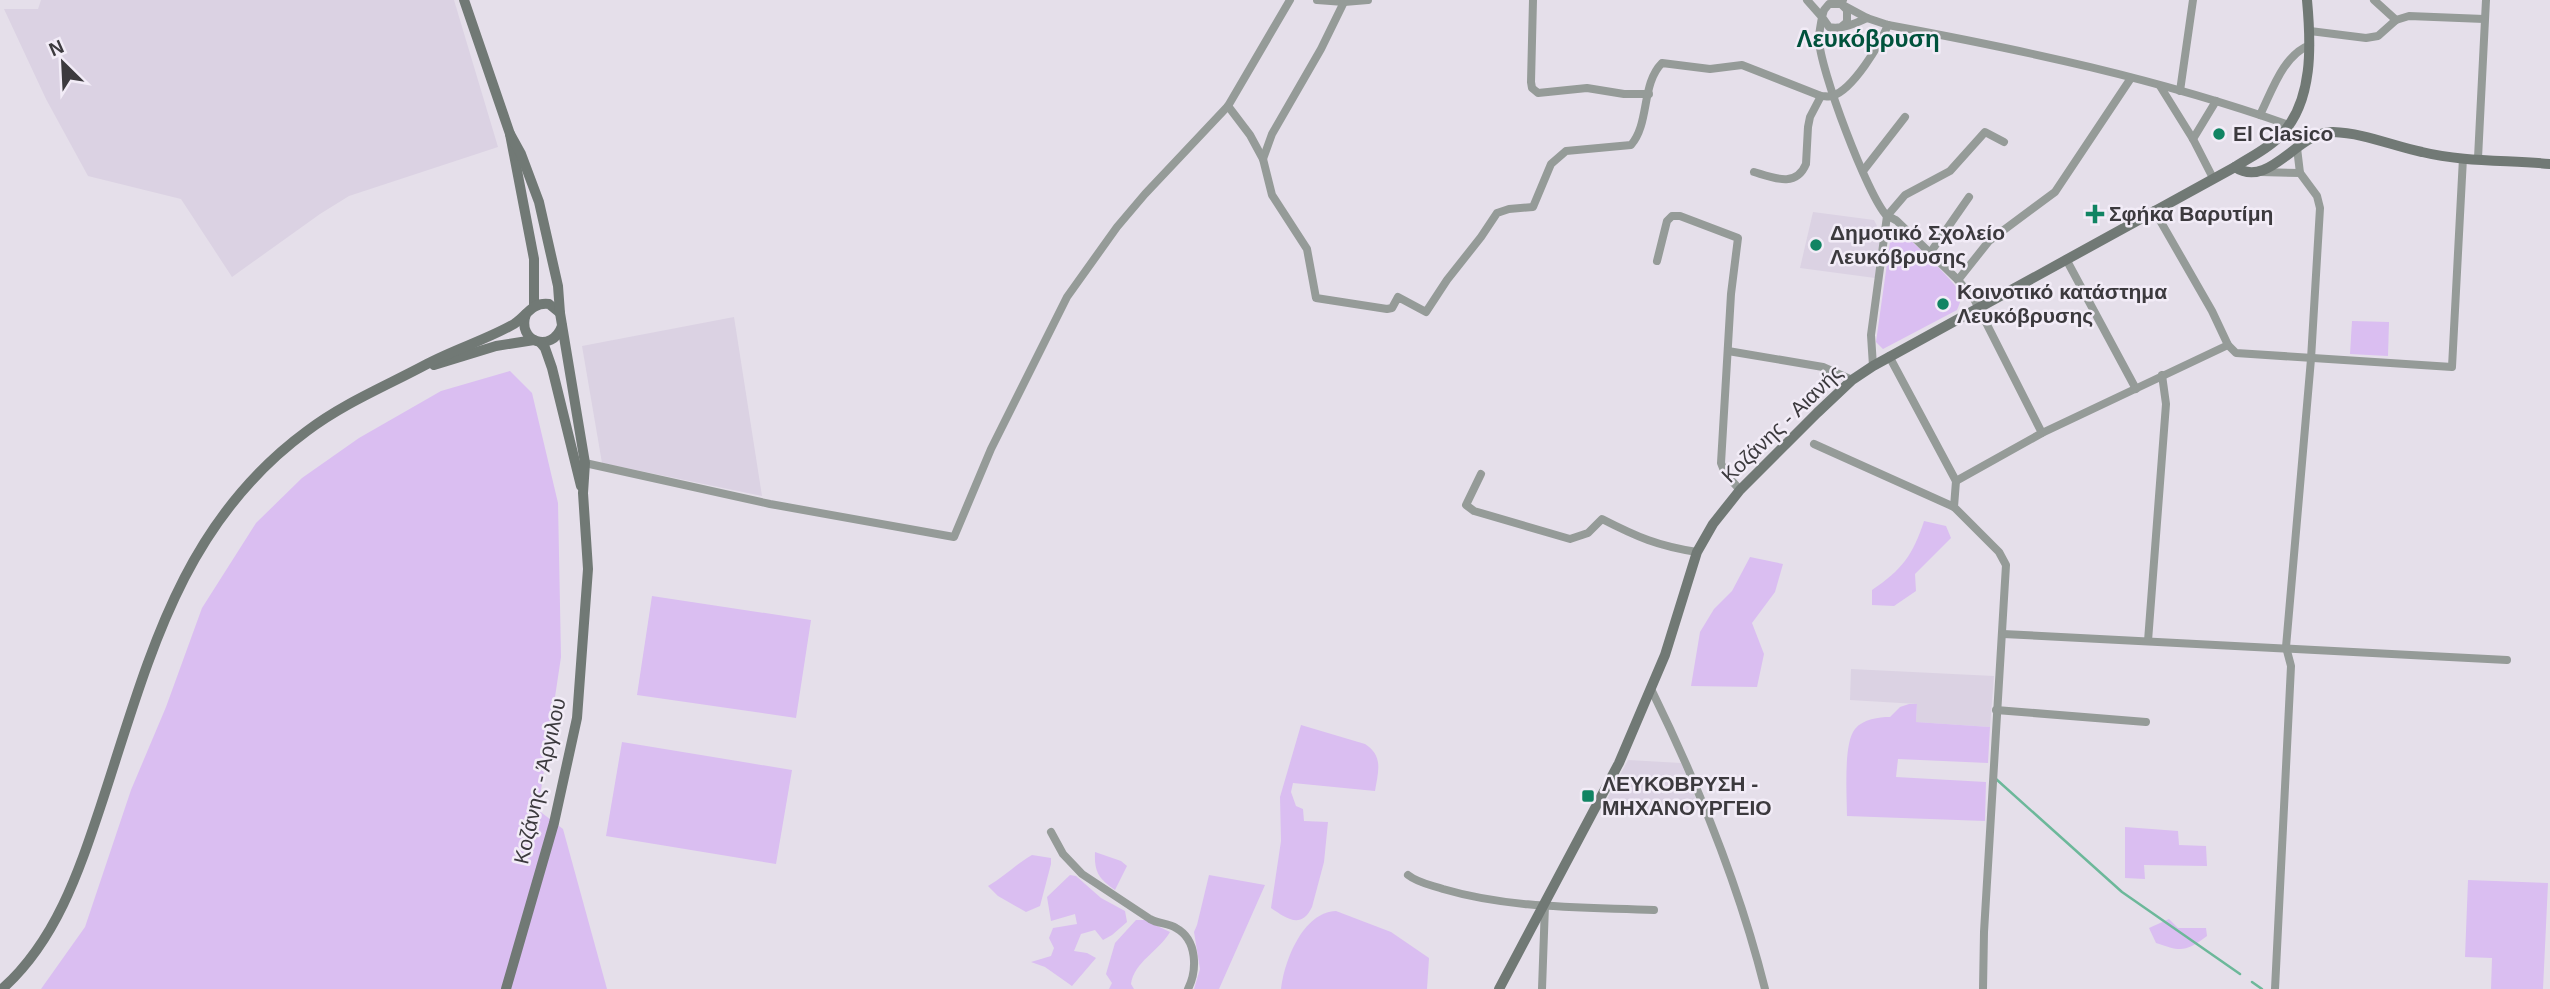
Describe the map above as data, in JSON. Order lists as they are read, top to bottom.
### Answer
{
  "streets": {
    "street": ["Κοζάνης - Αιανής", "Κοζάνης - Άργιλου"]
  },
  "districts": ["Λευκόβρυση"],
  "places": {
    "other": ["El Clasico", "Δημοτικό Σχολείο Λευκόβρυσης", "Κοινοτικό κατάστημα Λευκόβρυσης"],
    "health": ["Σφήκα Βαρυτίμη"],
    "transit": ["ΛΕΥΚΟΒΡΥΣΗ - ΜΗΧΑΝΟΥΡΓΕΙΟ"]
  },
  "north": "top left"
}
